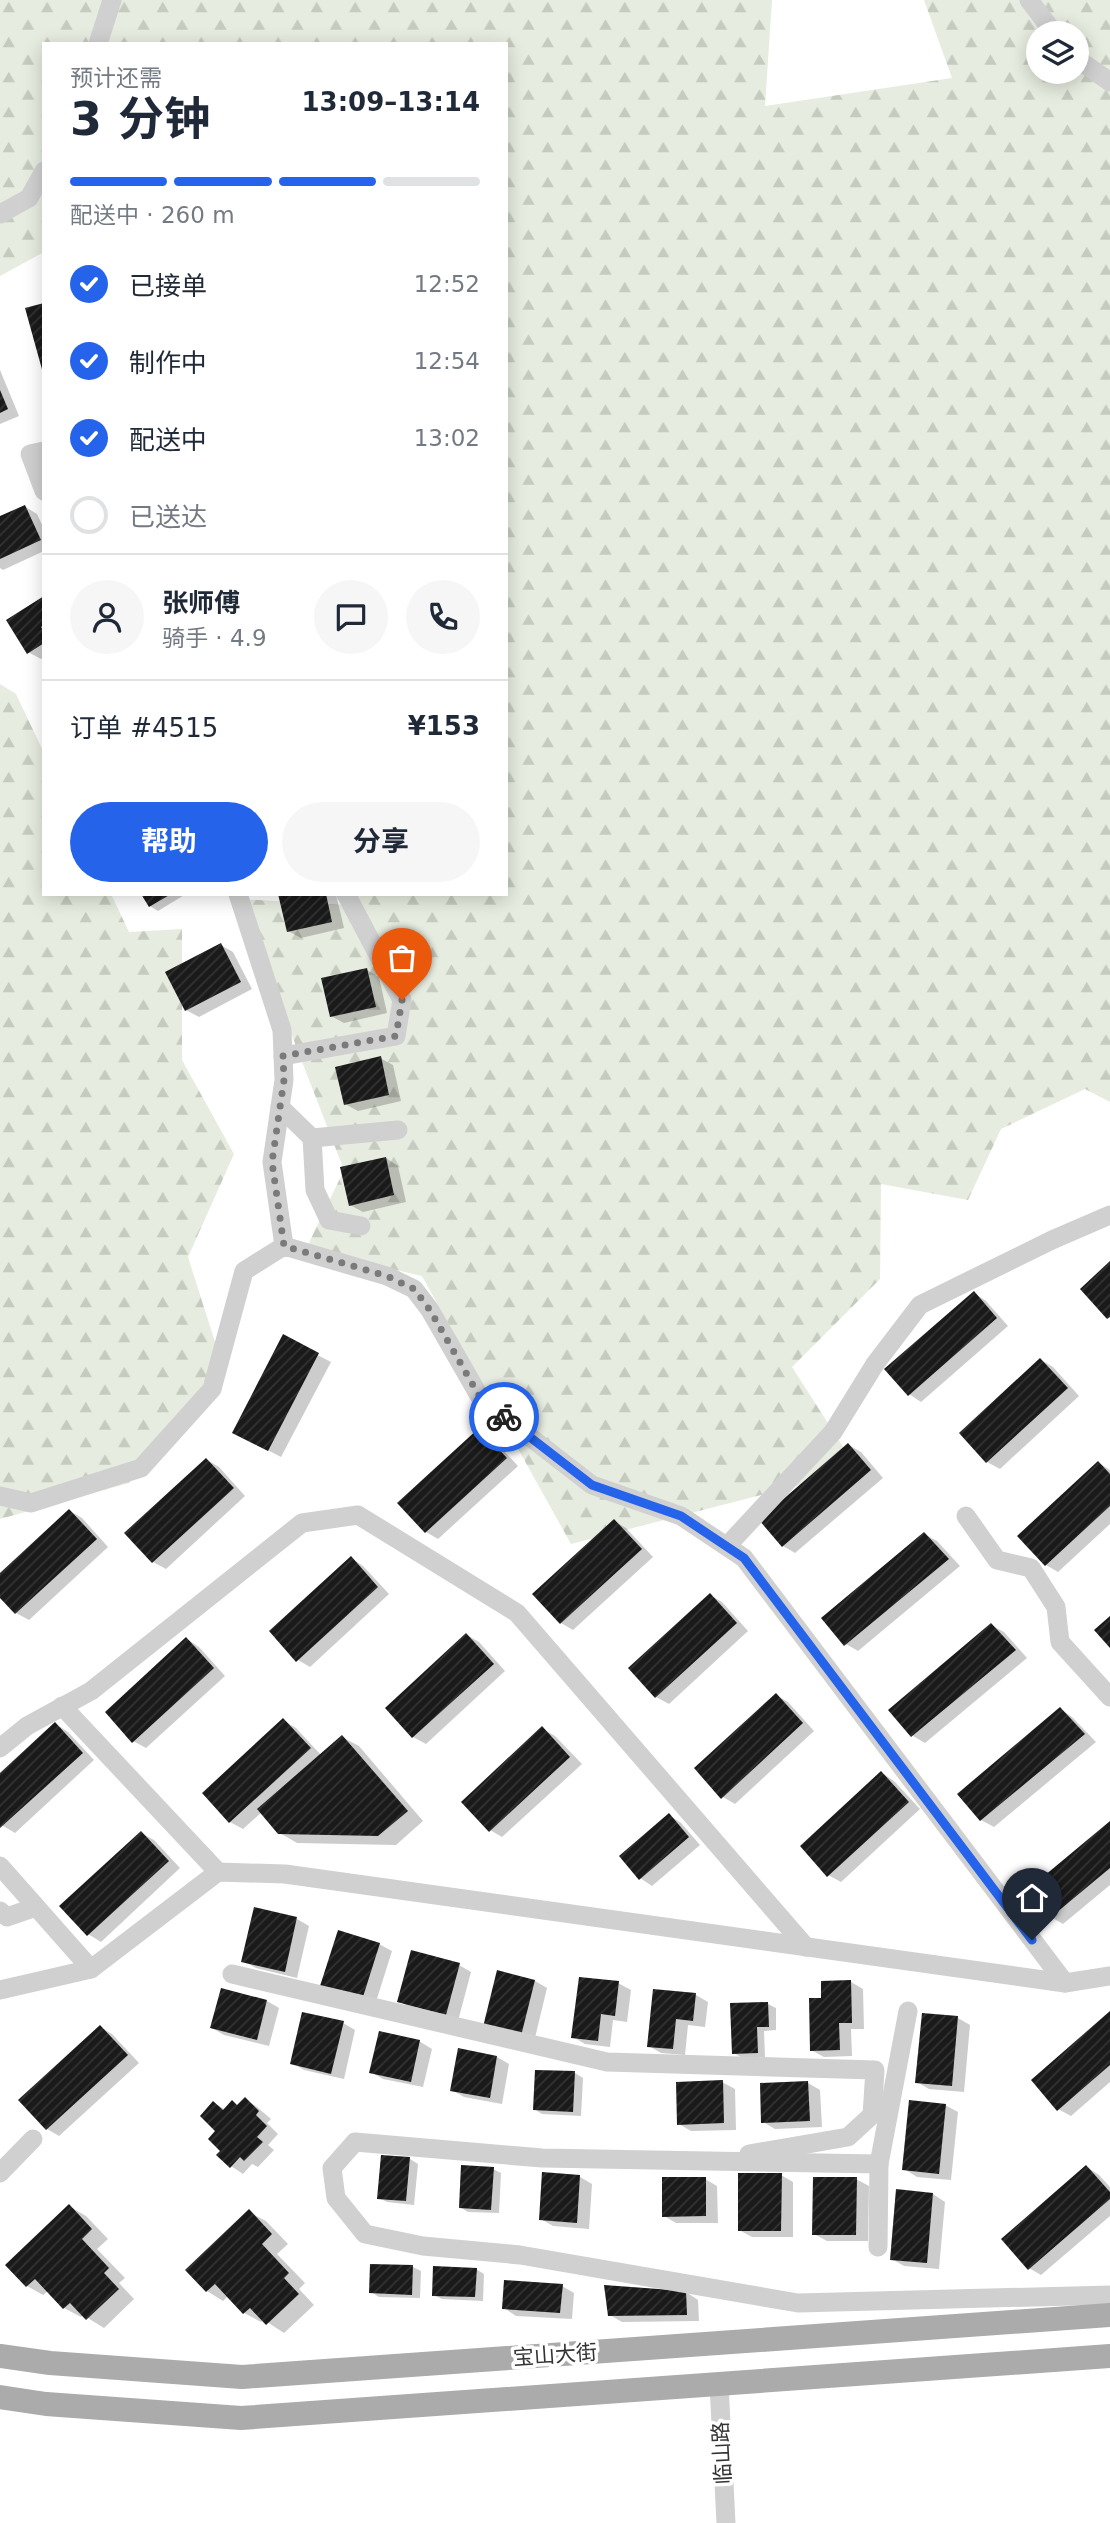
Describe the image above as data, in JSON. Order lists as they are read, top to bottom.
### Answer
{
  "streets": {
    "main road": ["宝山大街"],
    "street": ["临山路"]
  },
  "crossings": [
    ["宝山大街", "临山路"]
  ],
  "page": {
    "heading": ["3 分钟", "预计还需", "13:09–13:14"],
    "panel": [
      "张师傅",
      "骑手 · 4.9",
      "订单 #4515",
      "¥153"
    ],
    "bar": "配送中 · 260 m",
    "list": [
      ["已接单", "12:52"],
      ["制作中", "12:54"],
      ["配送中", "13:02"],
      "已送达"
    ],
    "buttons": ["帮助", "分享"]
  }
}
